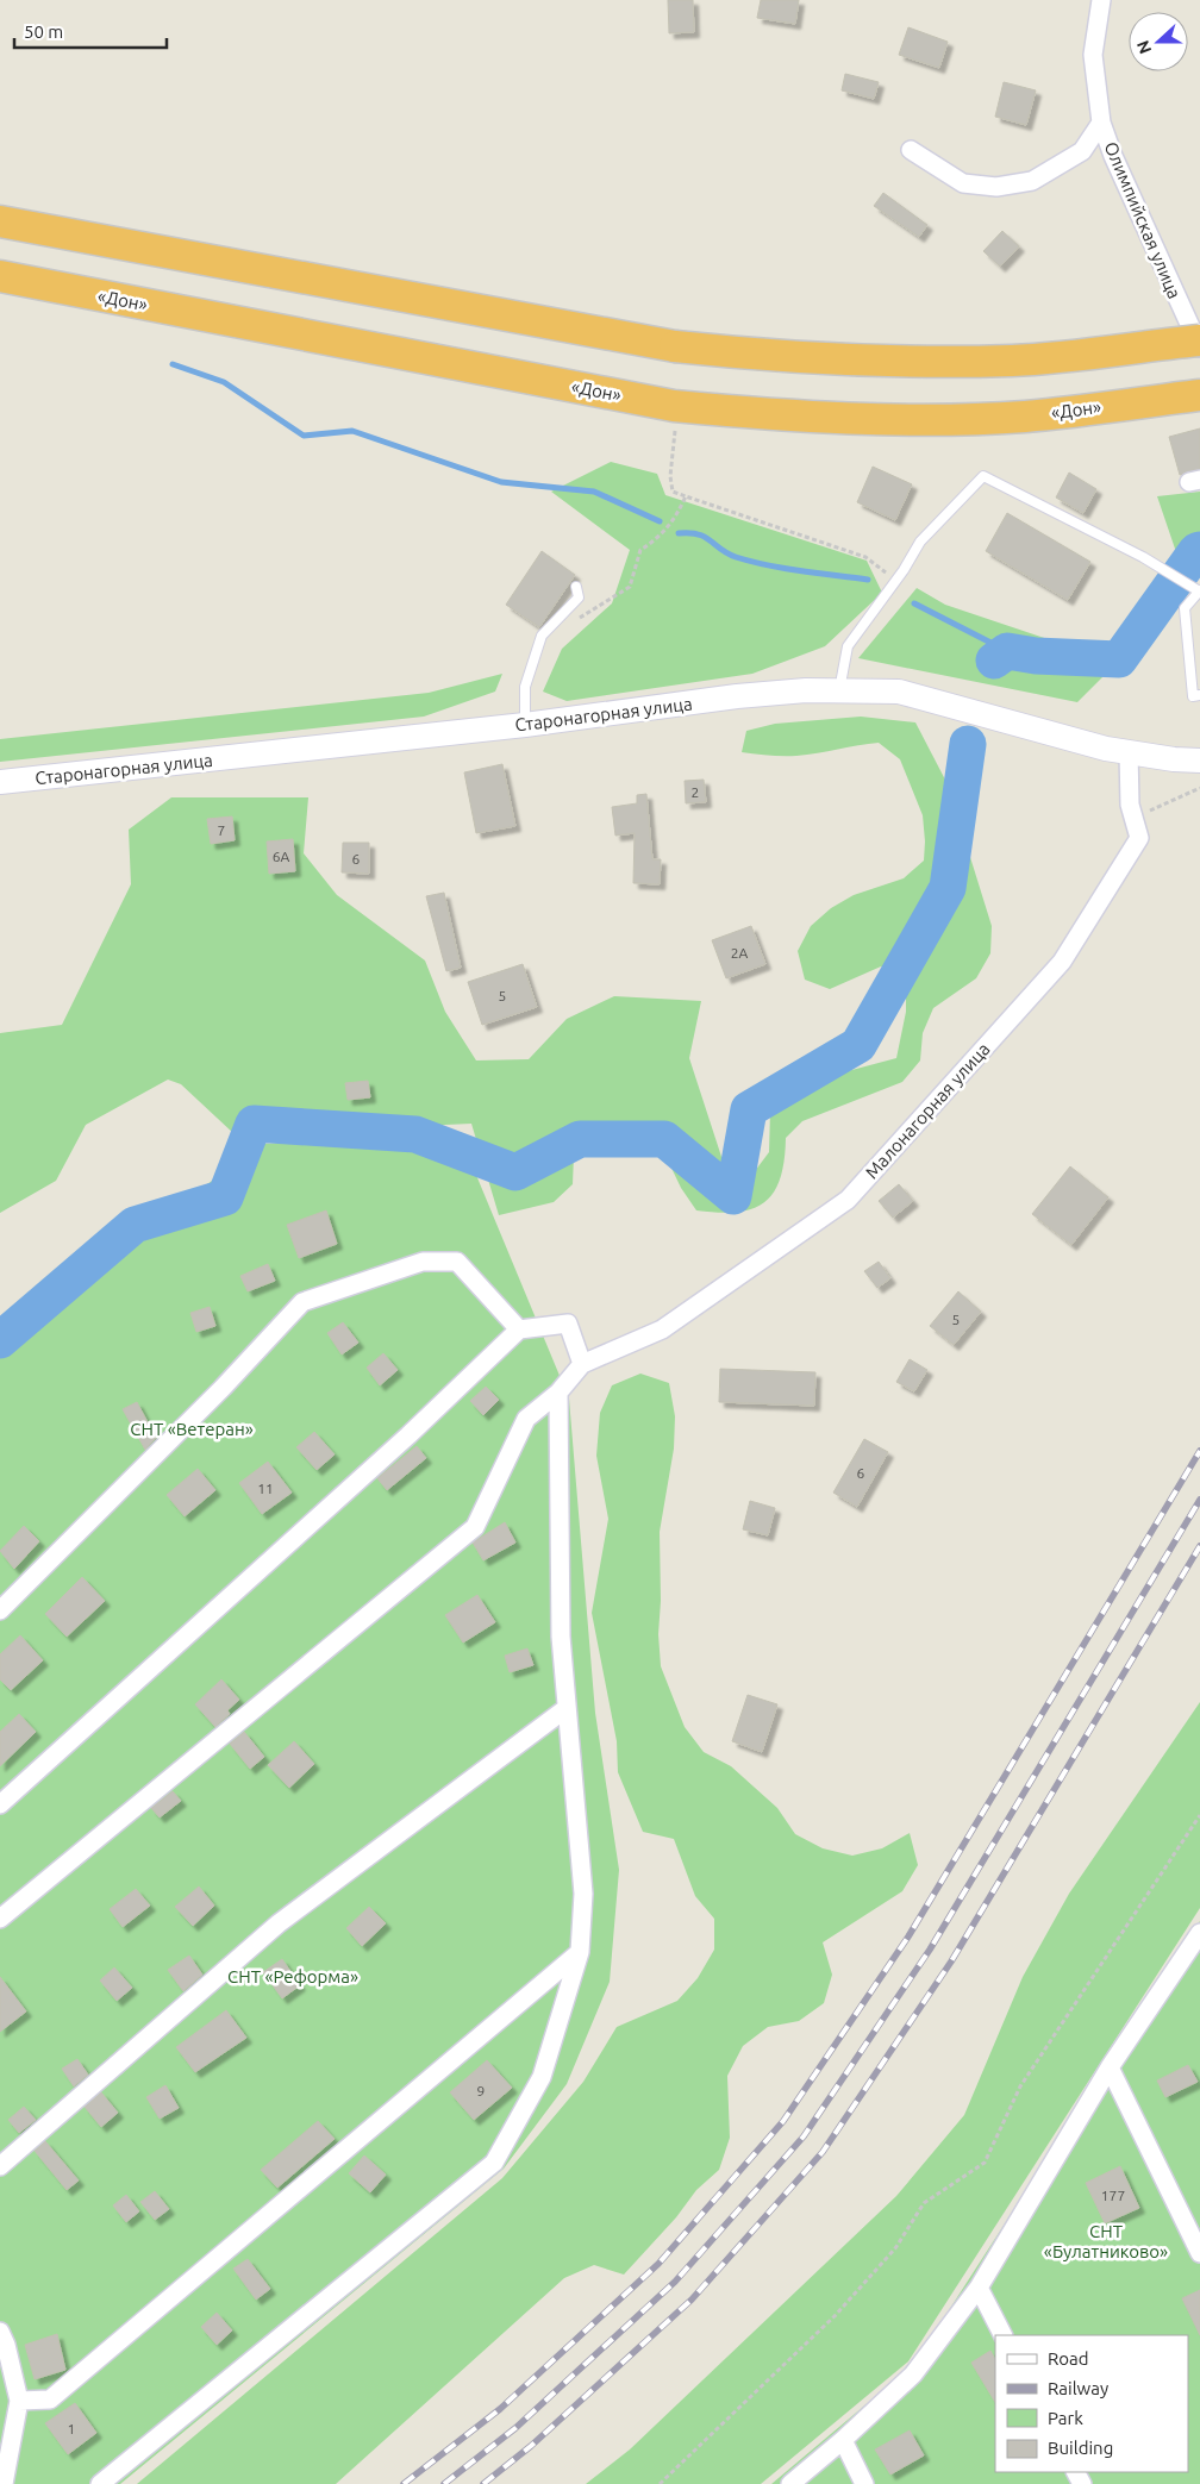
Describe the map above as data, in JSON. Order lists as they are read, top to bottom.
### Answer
{
  "streets": {
    "highway": ["«Дон»"],
    "main road": ["Старонагорная улица"],
    "street": ["Олимпийская улица", "Малонагорная улица"]
  },
  "crossings": [
    ["Старонагорная улица", "Малонагорная улица"]
  ],
  "parks": ["СНТ «Ветеран»", "СНТ «Реформа»", "СНТ «Булатниково»"],
  "house_numbers": [
    "2",
    "7",
    "6А",
    "6",
    "2А",
    "5",
    "5",
    "6",
    "11",
    "9",
    "177",
    "1"
  ],
  "legend": [
    "Road",
    "Railway",
    "Park",
    "Building"
  ],
  "scale_bar": "50 m",
  "north": "left"
}
